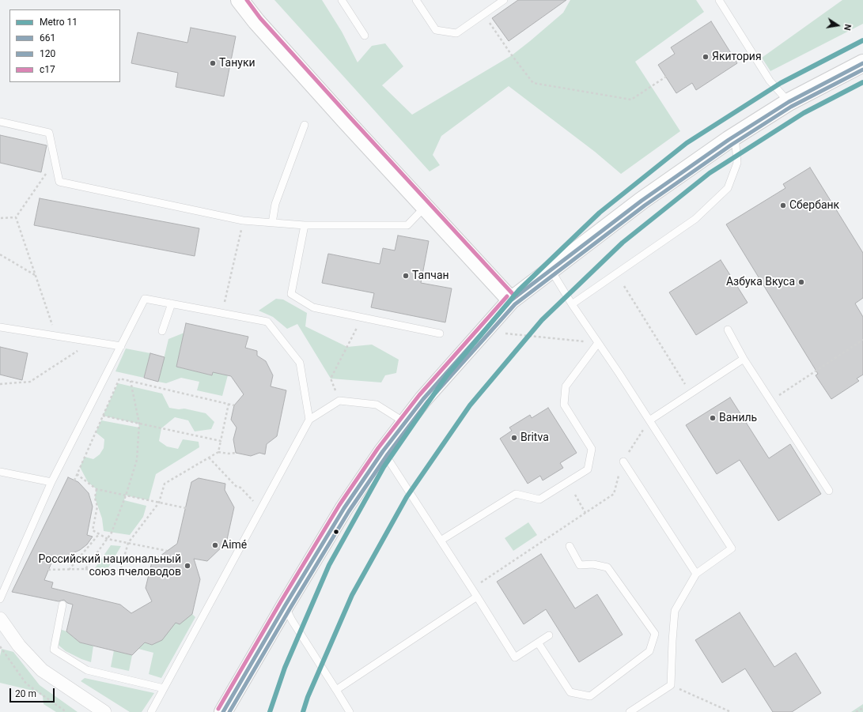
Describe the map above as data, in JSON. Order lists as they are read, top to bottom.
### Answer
{
  "places": [
    "Якитория",
    "Тануки",
    "Сбербанк",
    "Тапчан",
    "Азбука Вкуса",
    "Ваниль",
    "Britva",
    "Aimé",
    "Российский национальный союз пчеловодов"
  ],
  "lines": [
    "transit line с17",
    "metro line 11",
    "transit line 661",
    "transit line 120"
  ],
  "legend": [
    "Metro 11",
    "661",
    "120",
    "с17"
  ],
  "scale_bar": "20 m",
  "north": "right"
}
